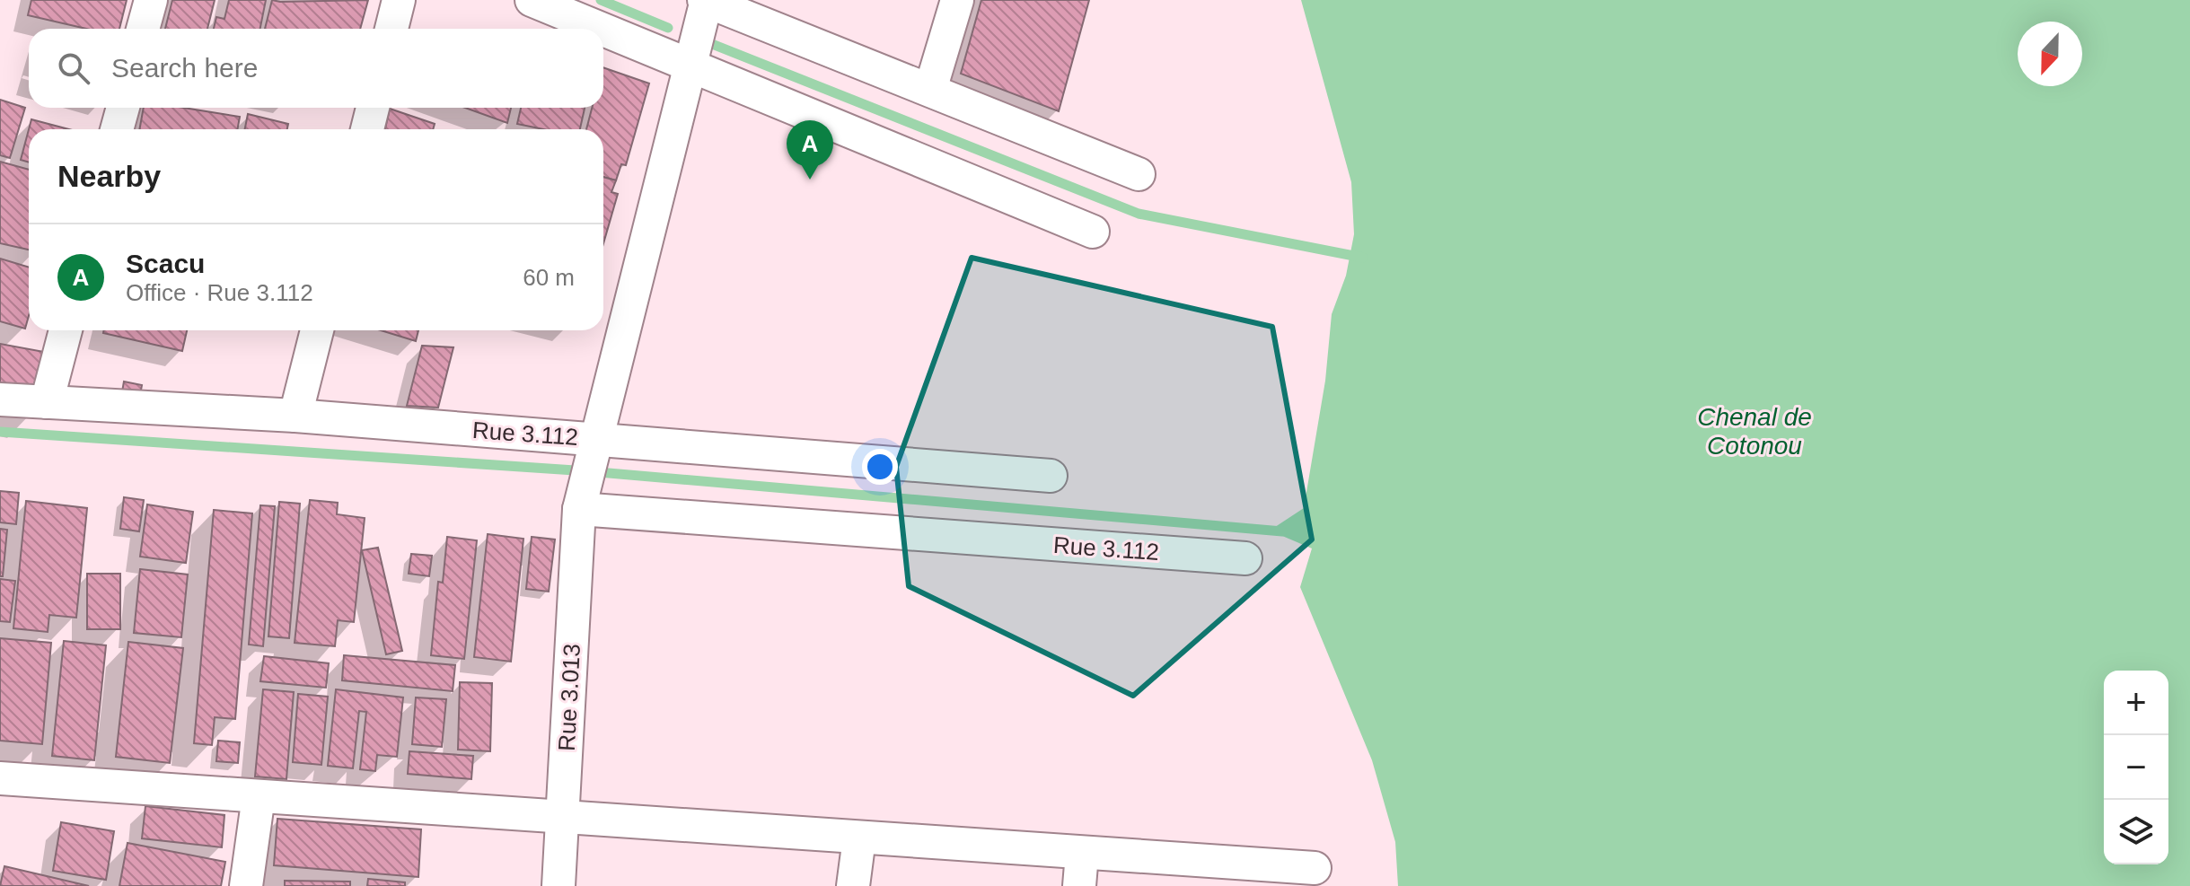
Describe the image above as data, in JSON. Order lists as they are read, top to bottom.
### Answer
{
  "streets": {
    "street": ["Rue 3.112", "Rue 3.013"]
  },
  "crossings": [
    ["Rue 3.112", "Rue 3.013"]
  ],
  "water": ["Chenal de Cotonou"],
  "north": "bottom",
  "page": {
    "search": "Search here",
    "pins": "A",
    "heading": "Nearby",
    "list": [
      {
        "mark": "A",
        "name": "Scacu",
        "note": "Office · Rue 3.112",
        "value": "60 m"
      }
    ],
    "map_buttons": ["+", "−"]
  }
}
